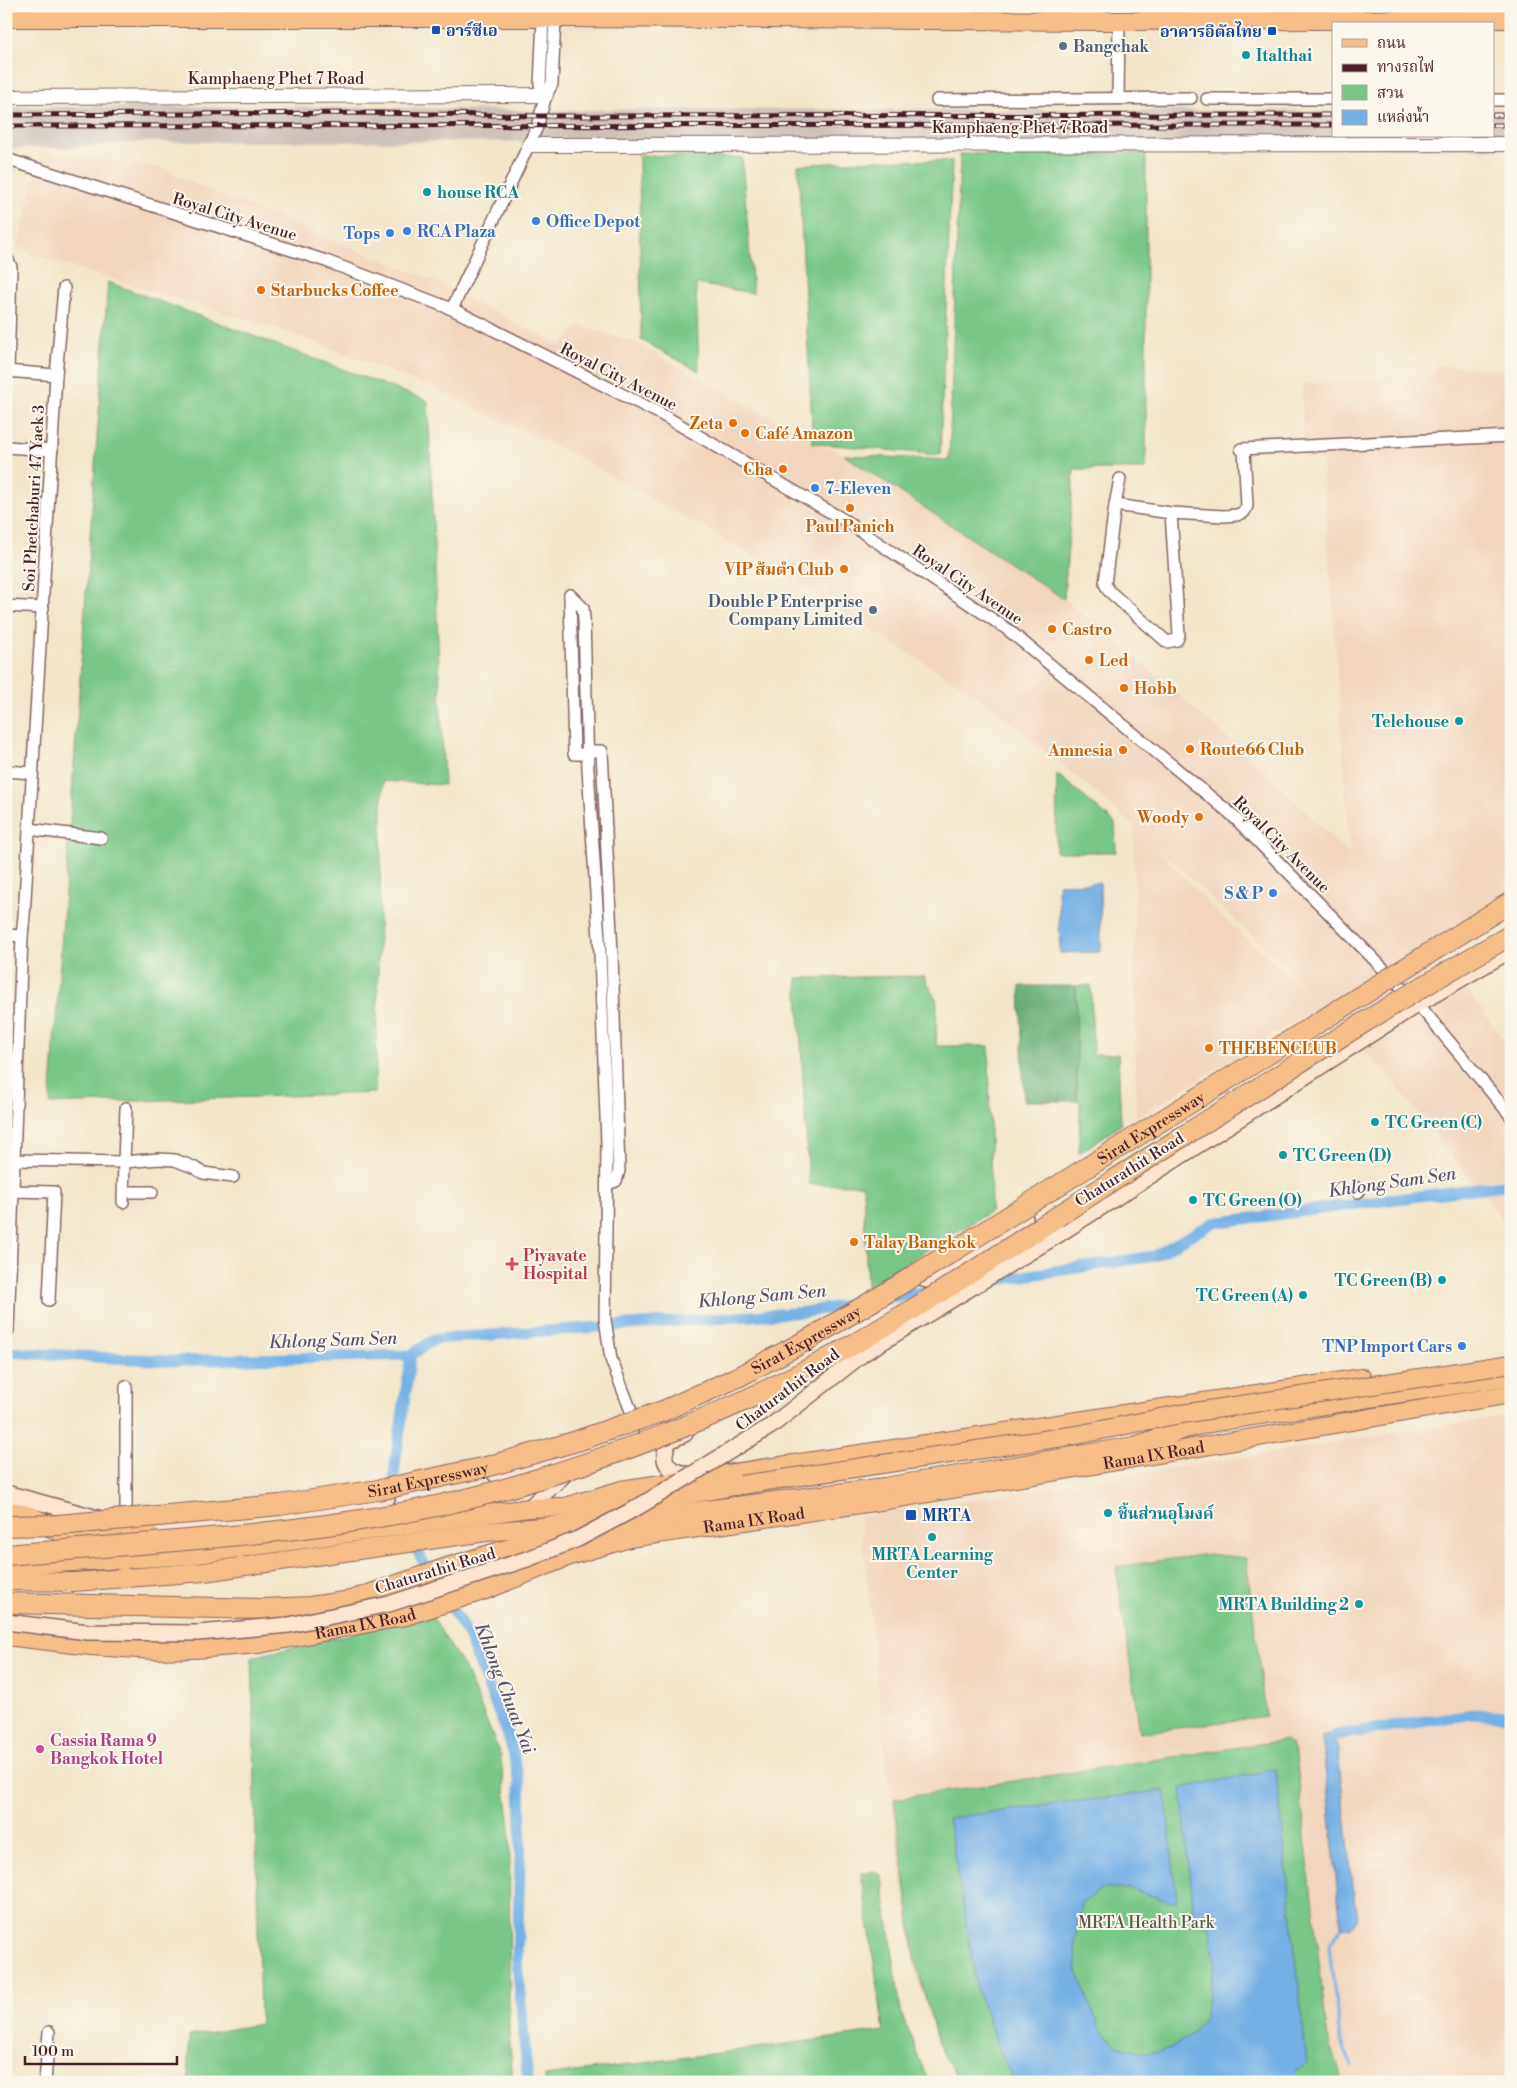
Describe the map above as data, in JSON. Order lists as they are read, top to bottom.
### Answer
{
  "streets": {
    "highway": ["Sirat Expressway"],
    "main road": ["Chaturathit Road", "Rama IX Road"],
    "street": ["Kamphaeng Phet 7 Road", "Royal City Avenue", "Soi Phetchaburi 47 Yaek 3"]
  },
  "crossings": [
    ["Royal City Avenue", "Chaturathit Road"]
  ],
  "water": ["Khlong Sam Sen", "Khlong Chuat Yai"],
  "parks": ["MRTA Health Park"],
  "places": {
    "transit": ["อาร์ซีเอ", "อาคารอิตัลไทย", "MRTA"],
    "other": [
      "Bangchak",
      "Italthai",
      "house RCA",
      "Office Depot",
      "RCA Plaza",
      "Tops",
      "Starbucks Coffee",
      "Zeta",
      "Café Amazon",
      "Cha",
      "7-Eleven",
      "Paul Panich",
      "VIP ส้มตำ Club",
      "Double P Enterprise Company Limited",
      "Castro",
      "Led",
      "Hobb",
      "Telehouse",
      "Route66 Club",
      "Amnesia",
      "Woody",
      "S & P",
      "THEBENCLUB",
      "TC Green (C)",
      "TC Green (D)",
      "TC Green (O)",
      "Talay Bangkok",
      "TC Green (B)",
      "TC Green (A)",
      "TNP Import Cars",
      "ชิ้นส่วนอุโมงค์",
      "MRTA Learning Center",
      "MRTA Building 2",
      "Cassia Rama 9 Bangkok Hotel"
    ],
    "health": ["Piyavate Hospital"]
  },
  "legend": [
    "ถนน",
    "ทางรถไฟ",
    "สวน",
    "แหล่งน้ำ"
  ],
  "scale_bar": "100 m"
}
